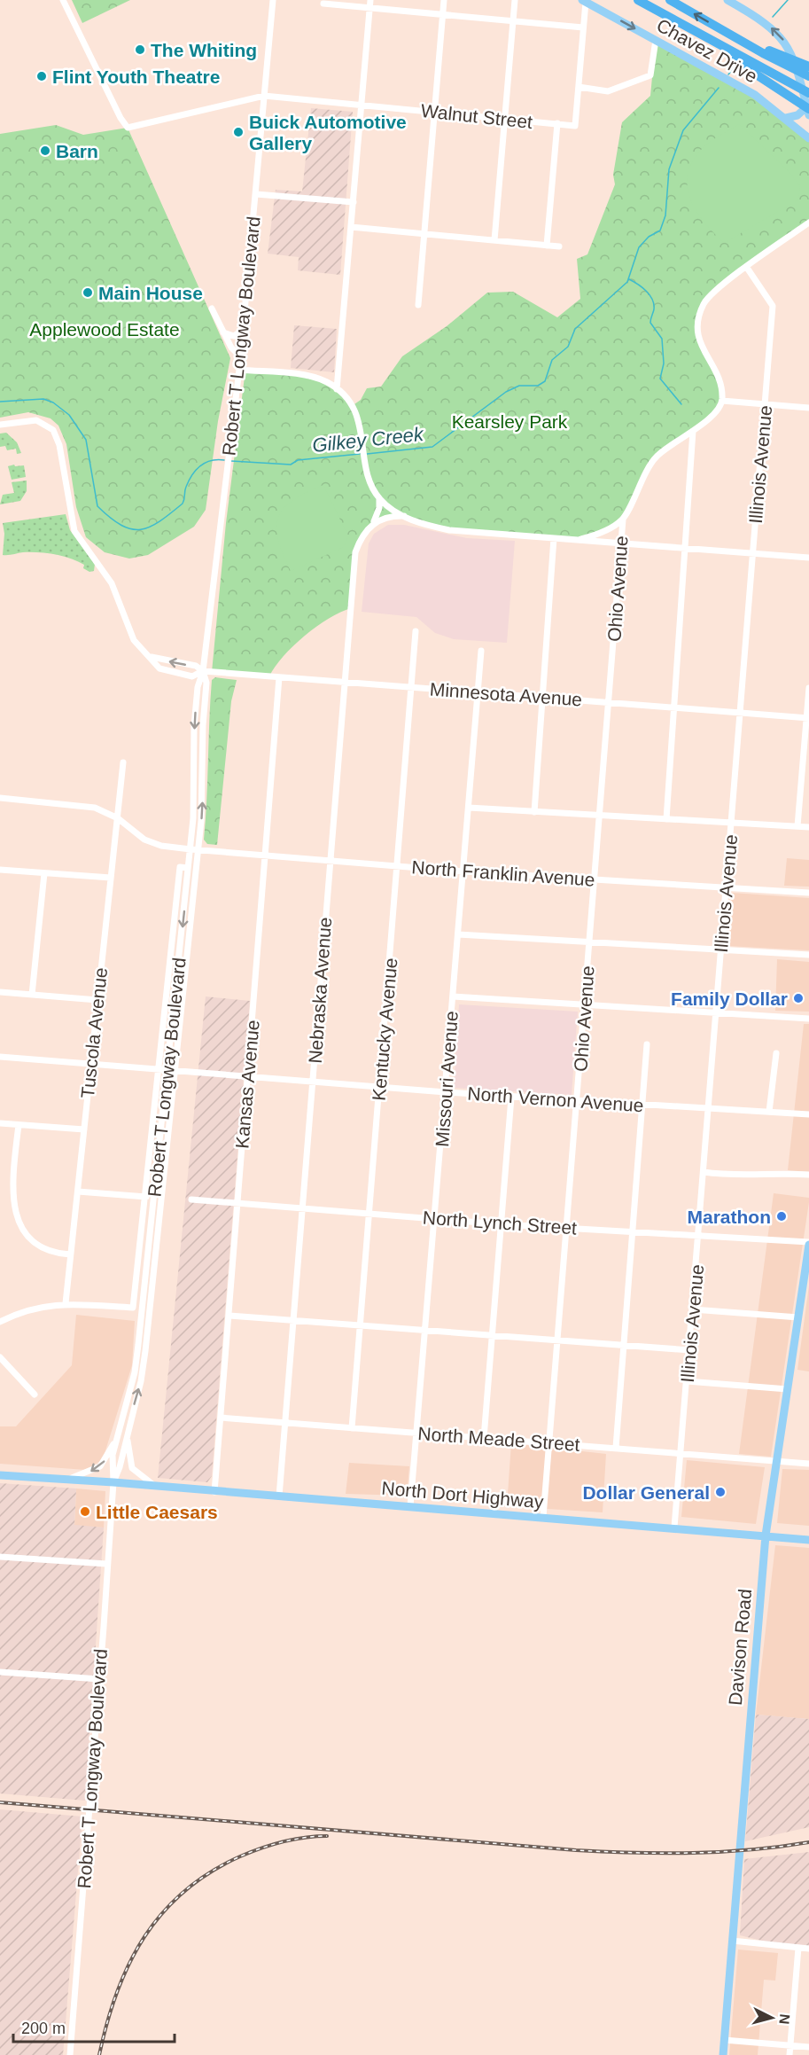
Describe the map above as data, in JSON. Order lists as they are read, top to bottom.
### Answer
{
  "streets": {
    "main road": ["Chavez Drive", "North Dort Highway", "Davison Road"],
    "street": [
      "Walnut Street",
      "Robert T Longway Boulevard",
      "Illinois Avenue",
      "Ohio Avenue",
      "Minnesota Avenue",
      "North Franklin Avenue",
      "Nebraska Avenue",
      "Kentucky Avenue",
      "Tuscola Avenue",
      "Missouri Avenue",
      "Kansas Avenue",
      "North Vernon Avenue",
      "North Lynch Street",
      "North Meade Street"
    ]
  },
  "crossings": [
    ["Walnut Street", "Robert T Longway Boulevard"],
    ["Robert T Longway Boulevard", "Minnesota Avenue"],
    ["Robert T Longway Boulevard", "North Franklin Avenue"],
    ["Robert T Longway Boulevard", "North Vernon Avenue"],
    ["Robert T Longway Boulevard", "North Dort Highway"],
    ["Illinois Avenue", "Minnesota Avenue"],
    ["Illinois Avenue", "North Franklin Avenue"],
    ["Illinois Avenue", "North Vernon Avenue"],
    ["Illinois Avenue", "North Lynch Street"],
    ["Illinois Avenue", "North Meade Street"],
    ["Illinois Avenue", "North Dort Highway"],
    ["Ohio Avenue", "Minnesota Avenue"],
    ["Ohio Avenue", "North Franklin Avenue"],
    ["Ohio Avenue", "North Vernon Avenue"],
    ["Ohio Avenue", "North Lynch Street"],
    ["Ohio Avenue", "North Meade Street"],
    ["Ohio Avenue", "North Dort Highway"],
    ["Minnesota Avenue", "Nebraska Avenue"],
    ["Minnesota Avenue", "Kentucky Avenue"],
    ["Minnesota Avenue", "Missouri Avenue"],
    ["Minnesota Avenue", "Kansas Avenue"],
    ["North Franklin Avenue", "Nebraska Avenue"],
    ["North Franklin Avenue", "Kentucky Avenue"],
    ["North Franklin Avenue", "Tuscola Avenue"],
    ["North Franklin Avenue", "Missouri Avenue"],
    ["North Franklin Avenue", "Kansas Avenue"],
    ["Nebraska Avenue", "North Vernon Avenue"],
    ["Nebraska Avenue", "North Lynch Street"],
    ["Nebraska Avenue", "North Meade Street"],
    ["Nebraska Avenue", "North Dort Highway"],
    ["Kentucky Avenue", "North Vernon Avenue"],
    ["Kentucky Avenue", "North Lynch Street"],
    ["Kentucky Avenue", "North Meade Street"],
    ["Tuscola Avenue", "North Vernon Avenue"],
    ["Missouri Avenue", "North Vernon Avenue"],
    ["Missouri Avenue", "North Lynch Street"],
    ["Missouri Avenue", "North Meade Street"],
    ["Missouri Avenue", "North Dort Highway"],
    ["Kansas Avenue", "North Vernon Avenue"],
    ["Kansas Avenue", "North Lynch Street"],
    ["Kansas Avenue", "North Meade Street"],
    ["Kansas Avenue", "North Dort Highway"],
    ["North Lynch Street", "Davison Road"],
    ["North Meade Street", "Davison Road"],
    ["North Dort Highway", "Davison Road"]
  ],
  "water": ["Gilkey Creek"],
  "parks": ["Applewood Estate", "Kearsley Park"],
  "places": [
    "The Whiting",
    "Flint Youth Theatre",
    "Buick Automotive Gallery",
    "Barn",
    "Main House",
    "Family Dollar",
    "Marathon",
    "Dollar General",
    "Little Caesars"
  ],
  "scale_bar": "200 m",
  "north": "right"
}
